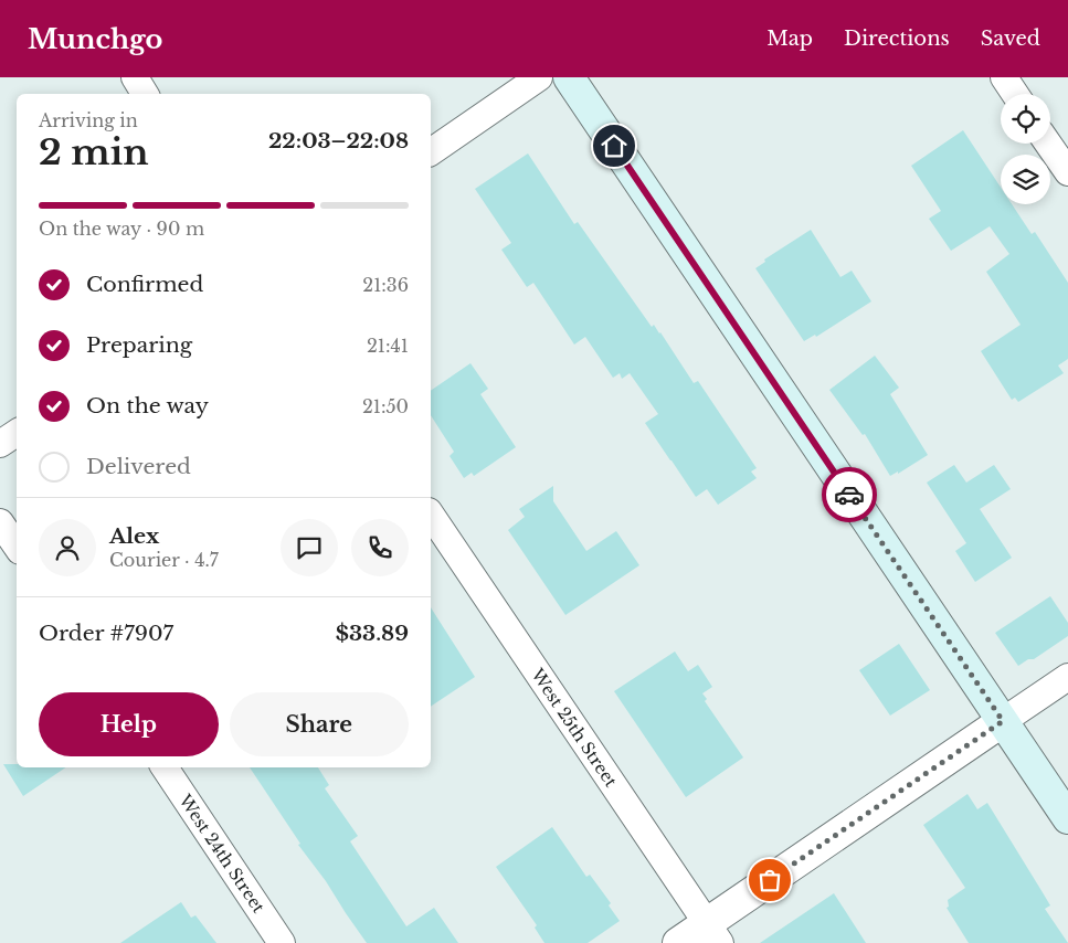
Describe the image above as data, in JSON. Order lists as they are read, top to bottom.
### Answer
{
  "streets": {
    "street": ["West 25th Street", "West 24th Street"]
  },
  "page": {
    "header": "Munchgo",
    "nav": ["Map", "Directions", "Saved"],
    "heading": ["2 min", "Arriving in", "22:03–22:08"],
    "panel": [
      "Alex",
      "Courier · 4.7",
      "Order #7907",
      "$33.89"
    ],
    "bar": "On the way · 90 m",
    "list": [
      ["Confirmed", "21:36"],
      ["Preparing", "21:41"],
      ["On the way", "21:50"],
      "Delivered"
    ],
    "buttons": ["Help", "Share"]
  }
}
